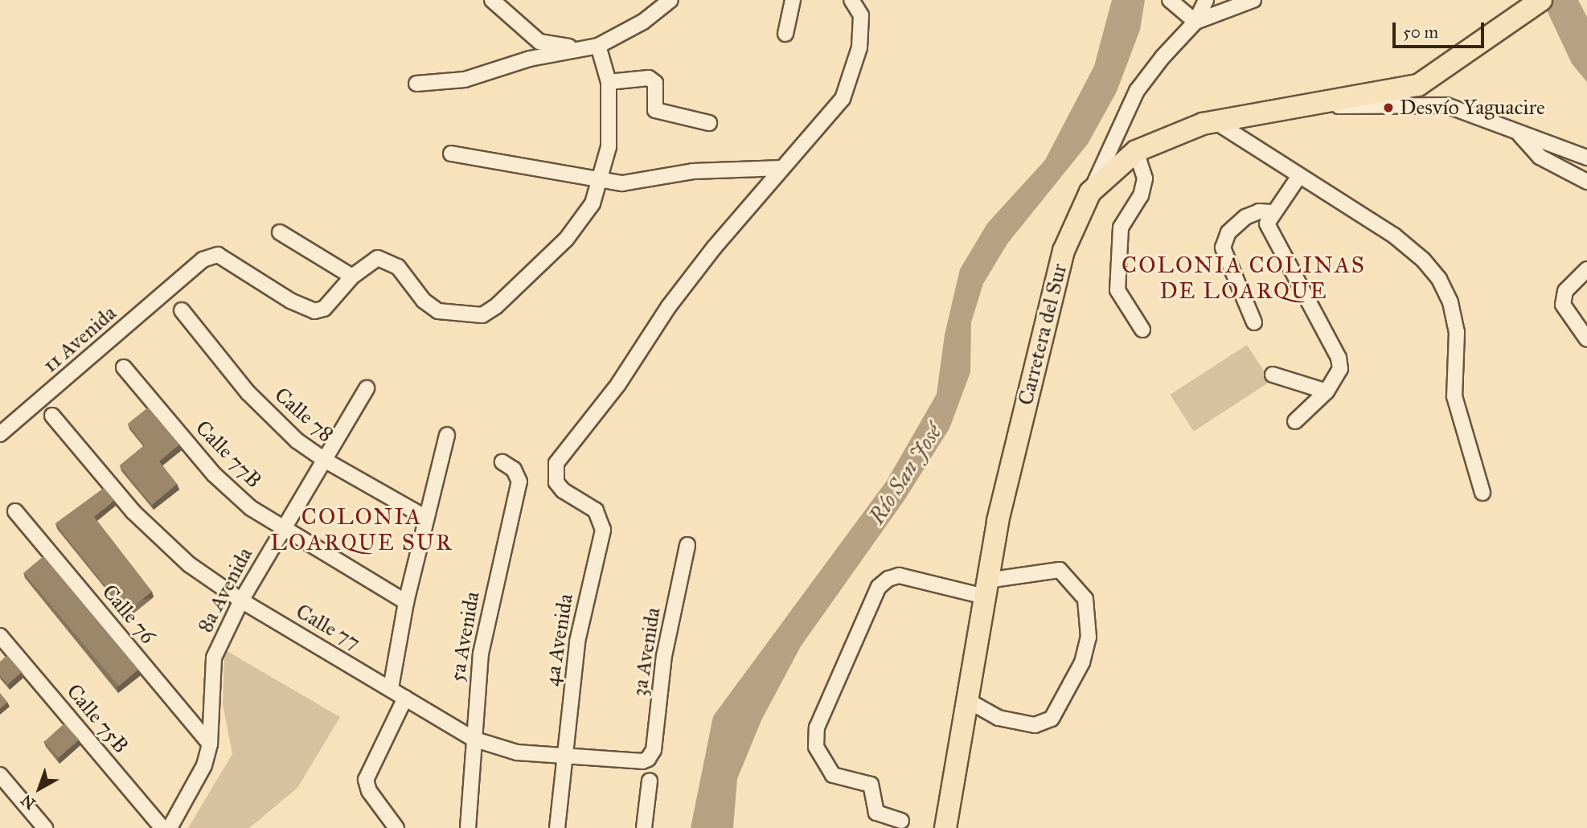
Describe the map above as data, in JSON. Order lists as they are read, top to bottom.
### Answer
{
  "streets": {
    "highway": ["Carretera del Sur"],
    "street": [
      "11 Avenida",
      "Calle 78",
      "Calle 77B",
      "8a Avenida",
      "Calle 76",
      "Calle 77",
      "5a Avenida",
      "4a Avenida",
      "3a Avenida",
      "Calle 75B"
    ]
  },
  "crossings": [
    ["Calle 78", "8a Avenida"],
    ["Calle 77B", "8a Avenida"],
    ["8a Avenida", "Calle 76"],
    ["8a Avenida", "Calle 77"],
    ["Calle 77", "5a Avenida"],
    ["Calle 77", "4a Avenida"],
    ["Calle 77", "3a Avenida"]
  ],
  "districts": ["COLONIA COLINAS DE LOARQUE", "COLONIA LOARQUE SUR"],
  "water": ["Río San José"],
  "places": ["Desvío Yaguacire"],
  "scale_bar": "50 m",
  "north": "bottom left"
}
